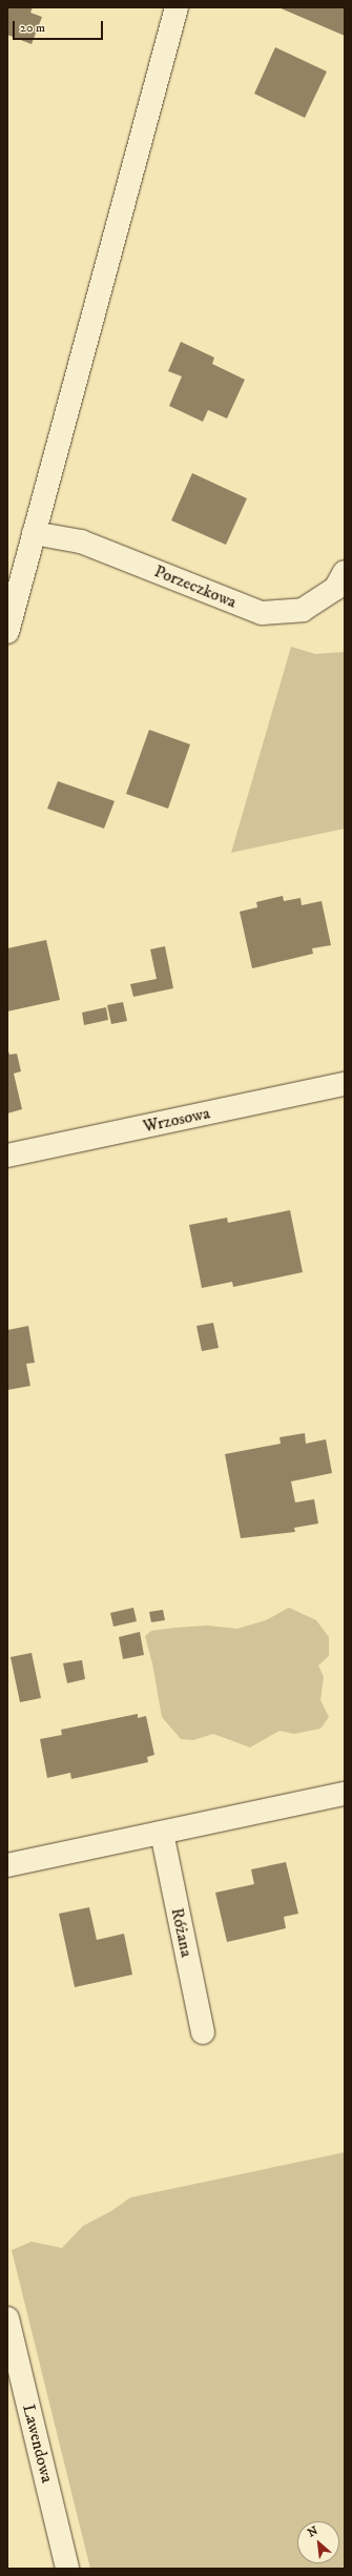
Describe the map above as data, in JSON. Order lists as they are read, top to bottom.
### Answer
{
  "streets": {
    "street": [
      "Porzeczkowa",
      "Wrzosowa",
      "Różana",
      "Lawendowa"
    ]
  },
  "scale_bar": "20 m",
  "north": "top left"
}
